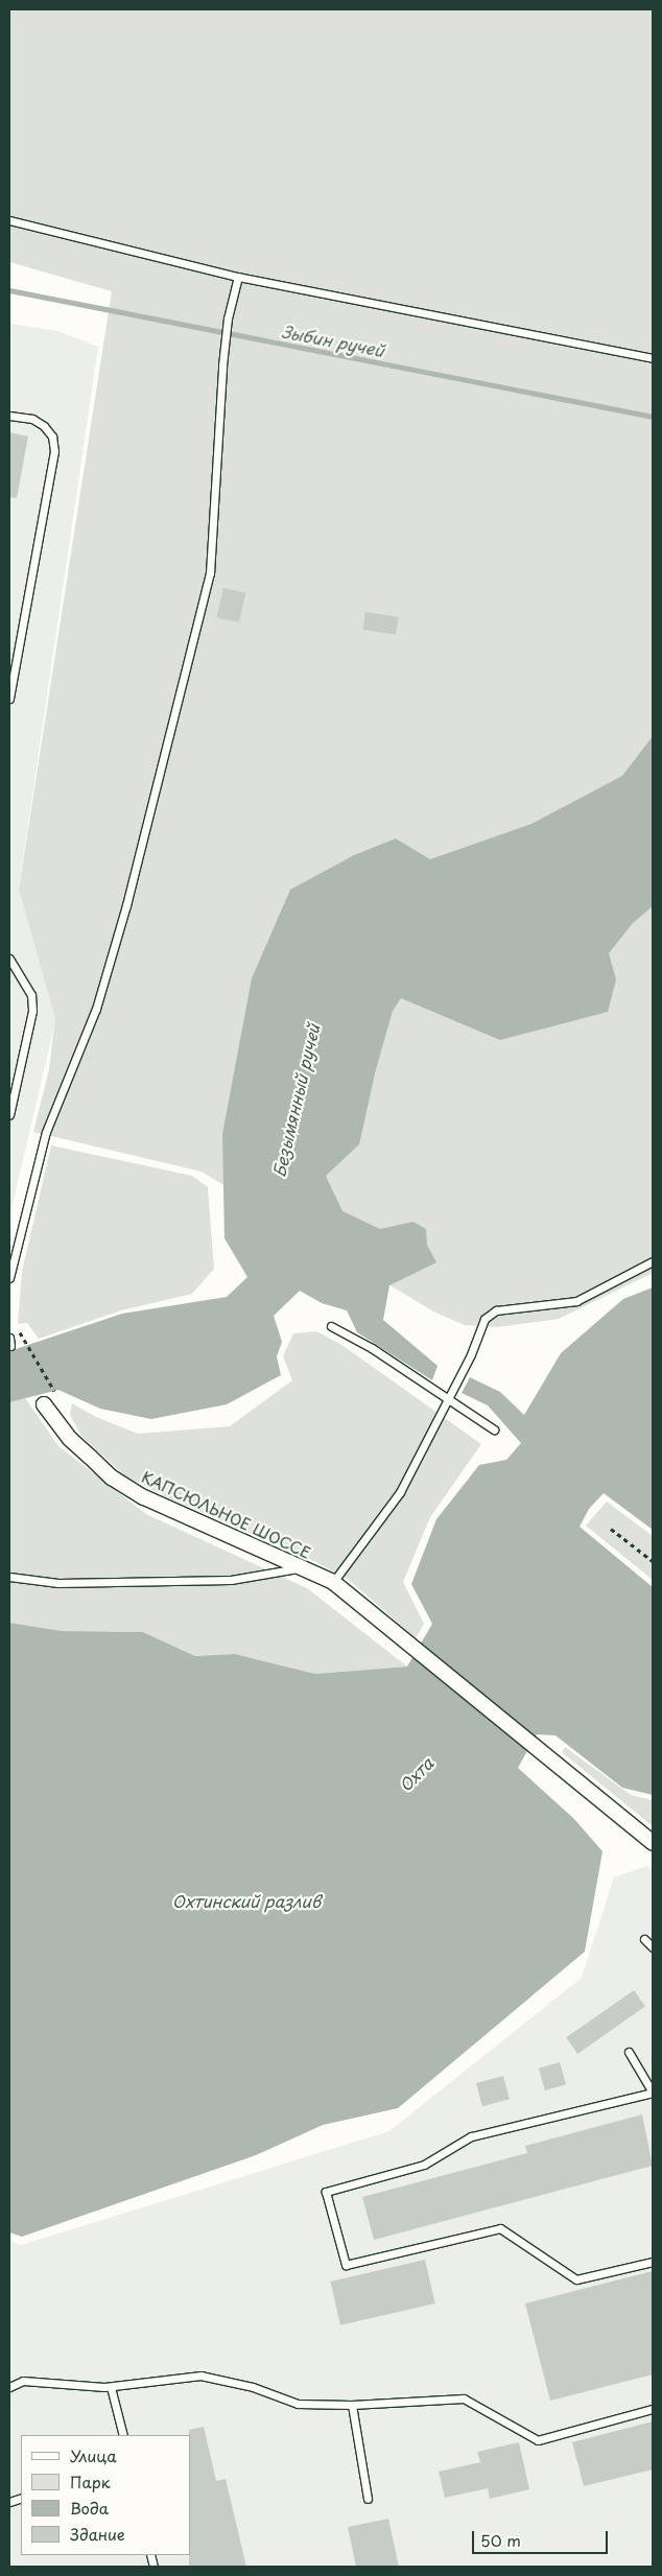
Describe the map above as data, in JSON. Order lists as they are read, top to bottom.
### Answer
{
  "streets": {
    "street": ["КАПСЮЛЬНОЕ ШОССЕ"]
  },
  "water": [
    "Зыбин ручей",
    "Безымянный ручей",
    "Охта",
    "Охтинский разлив"
  ],
  "legend": [
    "Улица",
    "Парк",
    "Вода",
    "Здание"
  ],
  "scale_bar": "50 m"
}
